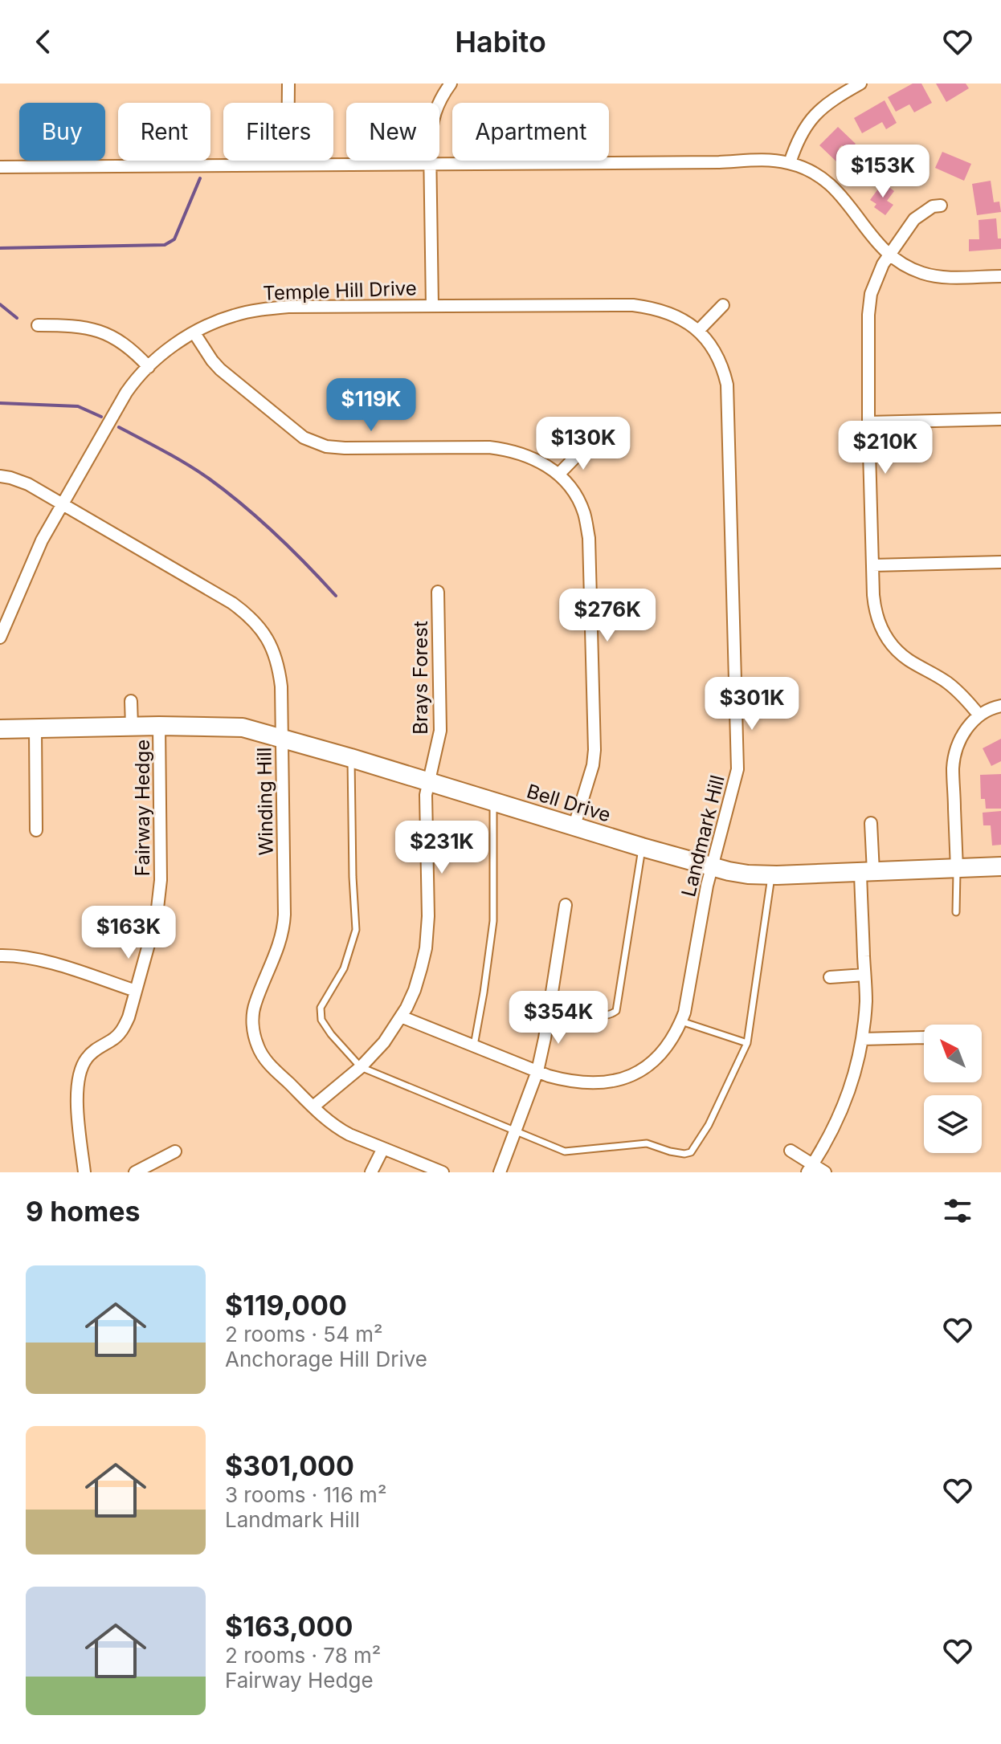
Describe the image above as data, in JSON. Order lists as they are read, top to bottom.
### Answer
{
  "streets": {
    "street": [
      "Temple Hill Drive",
      "Brays Forest",
      "Winding Hill",
      "Bell Drive",
      "Fairway Hedge",
      "Landmark Hill"
    ]
  },
  "crossings": [
    ["Temple Hill Drive", "Winding Hill"],
    ["Temple Hill Drive", "Landmark Hill"],
    ["Brays Forest", "Winding Hill"],
    ["Brays Forest", "Bell Drive"],
    ["Brays Forest", "Landmark Hill"],
    ["Winding Hill", "Bell Drive"],
    ["Bell Drive", "Fairway Hedge"],
    ["Bell Drive", "Landmark Hill"]
  ],
  "north": "top left",
  "page": {
    "header": "Habito",
    "chip": [
      "Buy",
      "Rent",
      "Filters",
      "New",
      "Apartment"
    ],
    "price": [
      "$153K",
      "$119K",
      "$130K",
      "$210K",
      "$276K",
      "$301K",
      "$231K",
      "$163K",
      "$354K"
    ],
    "heading": "9 homes",
    "list": [
      {
        "name": "$119,000",
        "note": "2 rooms · 54 m² · Anchorage Hill Drive"
      },
      {
        "name": "$301,000",
        "note": "3 rooms · 116 m² · Landmark Hill"
      },
      {
        "name": "$163,000",
        "note": "2 rooms · 78 m² · Fairway Hedge"
      }
    ]
  }
}
